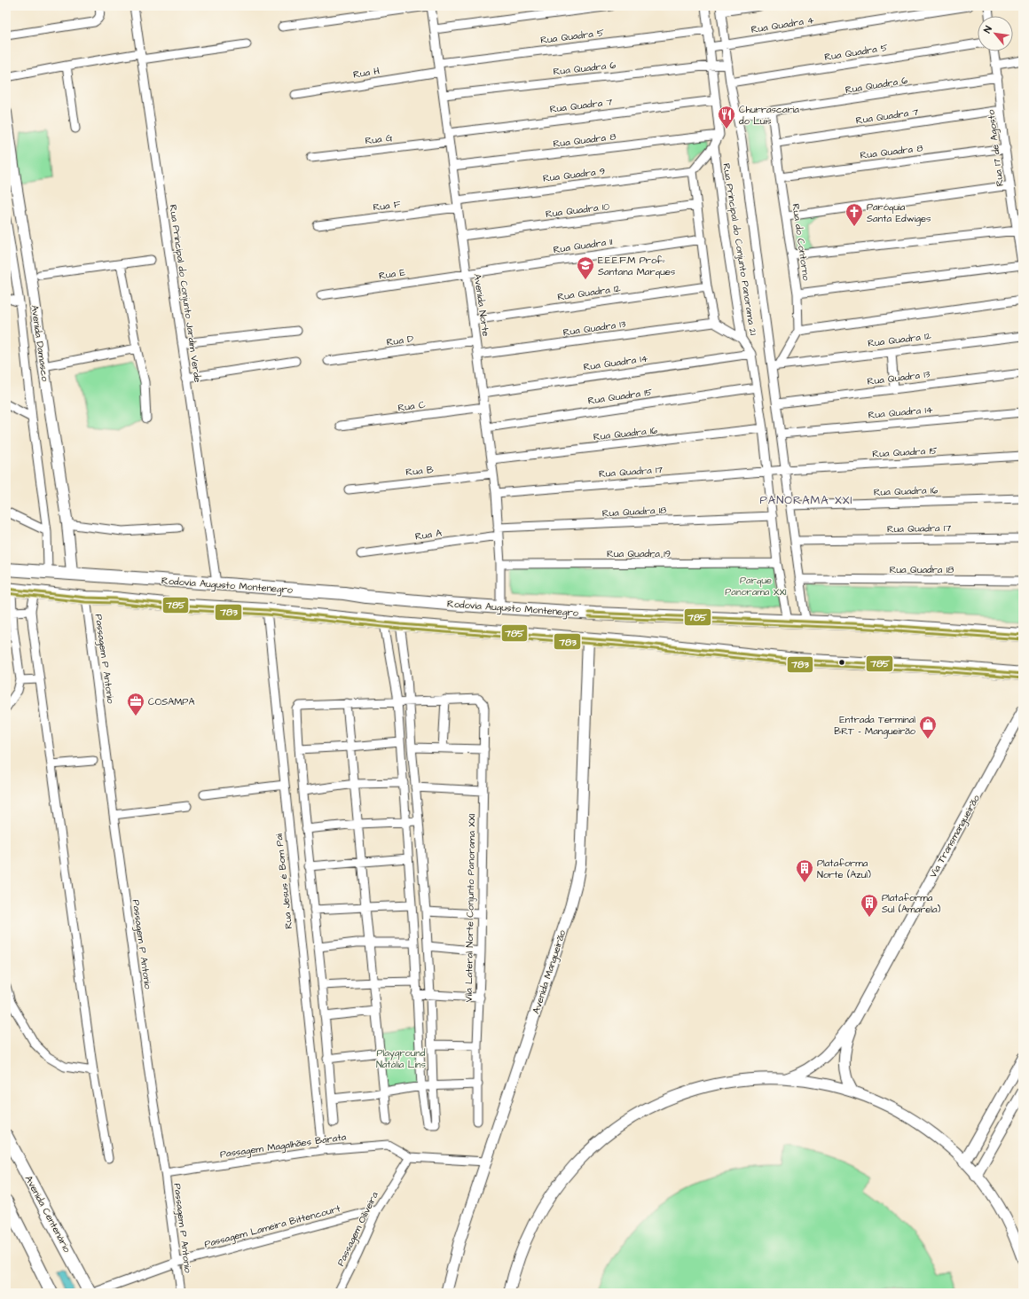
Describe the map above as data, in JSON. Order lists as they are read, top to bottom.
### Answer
{
  "streets": {
    "main road": ["Rodovia Augusto Montenegro", "Avenida Centenário"],
    "street": [
      "Rua Quadra 4",
      "Rua Quadra 5",
      "Rua Quadra 6",
      "Rua H",
      "Rua Quadra 7",
      "Rua G",
      "Rua Quadra 8",
      "Rua 17 de Agosto",
      "Rua Quadra 9",
      "Rua F",
      "Rua Quadra 10",
      "Rua do Contorno",
      "Rua Quadra 11",
      "Rua Principal do Conjunto Panorama 21",
      "Rua E",
      "Rua Quadra 12",
      "Rua Principal do Conjunto Jardim Verde",
      "Avenida Norte",
      "Rua Quadra 13",
      "Rua D",
      "Avenida Damasco",
      "Rua Quadra 14",
      "Rua Quadra 15",
      "Rua C",
      "Rua Quadra 16",
      "Rua B",
      "Rua Quadra 17",
      "Rua Quadra 18",
      "Rua A",
      "Rua Quadra 19",
      "Passagem P Antonio",
      "Via Transmangueirão",
      "Rua Jesus é Bom Pai",
      "Vila Lateral Norte Conjunto Panorama XXI",
      "Avenida Mangueirão",
      "Passagem Magalhães Barata",
      "Passagem Lameira Bittencourt",
      "Passagem Oiliveira"
    ]
  },
  "crossings": [
    ["Rua Quadra 4", "Rua Principal do Conjunto Panorama 21"],
    ["Rua Quadra 5", "Rua Principal do Conjunto Panorama 21"],
    ["Rua Quadra 5", "Avenida Norte"],
    ["Rua Quadra 6", "Rua 17 de Agosto"],
    ["Rua Quadra 6", "Rua do Contorno"],
    ["Rua Quadra 6", "Rua Principal do Conjunto Panorama 21"],
    ["Rua Quadra 6", "Avenida Norte"],
    ["Rua H", "Avenida Norte"],
    ["Rua Quadra 7", "Rua 17 de Agosto"],
    ["Rua Quadra 7", "Rua do Contorno"],
    ["Rua Quadra 7", "Avenida Norte"],
    ["Rua G", "Avenida Norte"],
    ["Rua Quadra 8", "Rua 17 de Agosto"],
    ["Rua Quadra 8", "Rua do Contorno"],
    ["Rua Quadra 8", "Avenida Norte"],
    ["Rua Quadra 9", "Rua F"],
    ["Rua Quadra 9", "Avenida Norte"],
    ["Rua F", "Avenida Norte"],
    ["Rua Quadra 10", "Avenida Norte"],
    ["Rua Quadra 11", "Rua E"],
    ["Rua Quadra 11", "Avenida Norte"],
    ["Rua Principal do Conjunto Panorama 21", "Rua Quadra 12"],
    ["Rua Principal do Conjunto Panorama 21", "Rua Quadra 13"],
    ["Rua Principal do Conjunto Panorama 21", "Rua Quadra 14"],
    ["Rua Principal do Conjunto Panorama 21", "Rua Quadra 15"],
    ["Rua Principal do Conjunto Panorama 21", "Rua Quadra 16"],
    ["Rua Principal do Conjunto Panorama 21", "Rua Quadra 17"],
    ["Rua Principal do Conjunto Panorama 21", "Rua Quadra 18"],
    ["Rua Principal do Conjunto Panorama 21", "Rua Quadra 19"],
    ["Rua Principal do Conjunto Panorama 21", "Rodovia Augusto Montenegro"],
    ["Rua E", "Avenida Norte"],
    ["Rua Quadra 12", "Avenida Norte"],
    ["Rua Principal do Conjunto Jardim Verde", "Rodovia Augusto Montenegro"],
    ["Avenida Norte", "Rua Quadra 13"],
    ["Avenida Norte", "Rua D"],
    ["Avenida Norte", "Rua Quadra 14"],
    ["Avenida Norte", "Rua Quadra 15"],
    ["Avenida Norte", "Rua C"],
    ["Avenida Norte", "Rua Quadra 16"],
    ["Avenida Norte", "Rua B"],
    ["Avenida Norte", "Rua Quadra 17"],
    ["Avenida Norte", "Rua Quadra 18"],
    ["Avenida Norte", "Rua A"],
    ["Avenida Norte", "Rua Quadra 19"],
    ["Avenida Norte", "Rodovia Augusto Montenegro"],
    ["Avenida Damasco", "Rodovia Augusto Montenegro"],
    ["Rua Quadra 15", "Rua Quadra 17"],
    ["Rua Quadra 18", "Rua A"],
    ["Passagem P Antonio", "Passagem Magalhães Barata"],
    ["Passagem P Antonio", "Passagem Lameira Bittencourt"],
    ["Rua Jesus é Bom Pai", "Passagem Magalhães Barata"],
    ["Avenida Mangueirão", "Passagem Magalhães Barata"],
    ["Passagem Magalhães Barata", "Passagem Oiliveira"],
    ["Passagem Lameira Bittencourt", "Passagem Oiliveira"]
  ],
  "districts": ["PANORAMA XXI"],
  "parks": ["Parque Panorama XXI", "Playground Natália Lins"],
  "places": {
    "restaurant": ["Churrascaria do Luis"],
    "church": ["Paróquia Santa Edwiges"],
    "school or university": ["E.E.E.F.M Profº Santana Marques"],
    "office": ["COSAMPA"],
    "shop": ["Entrada Terminal BRT - Mangueirão"],
    "building": ["Plataforma Norte (Azul)", "Plataforma Sul (Amarela)"]
  },
  "lines": ["transit line 785", "transit line 783"],
  "north": "top left"
}
